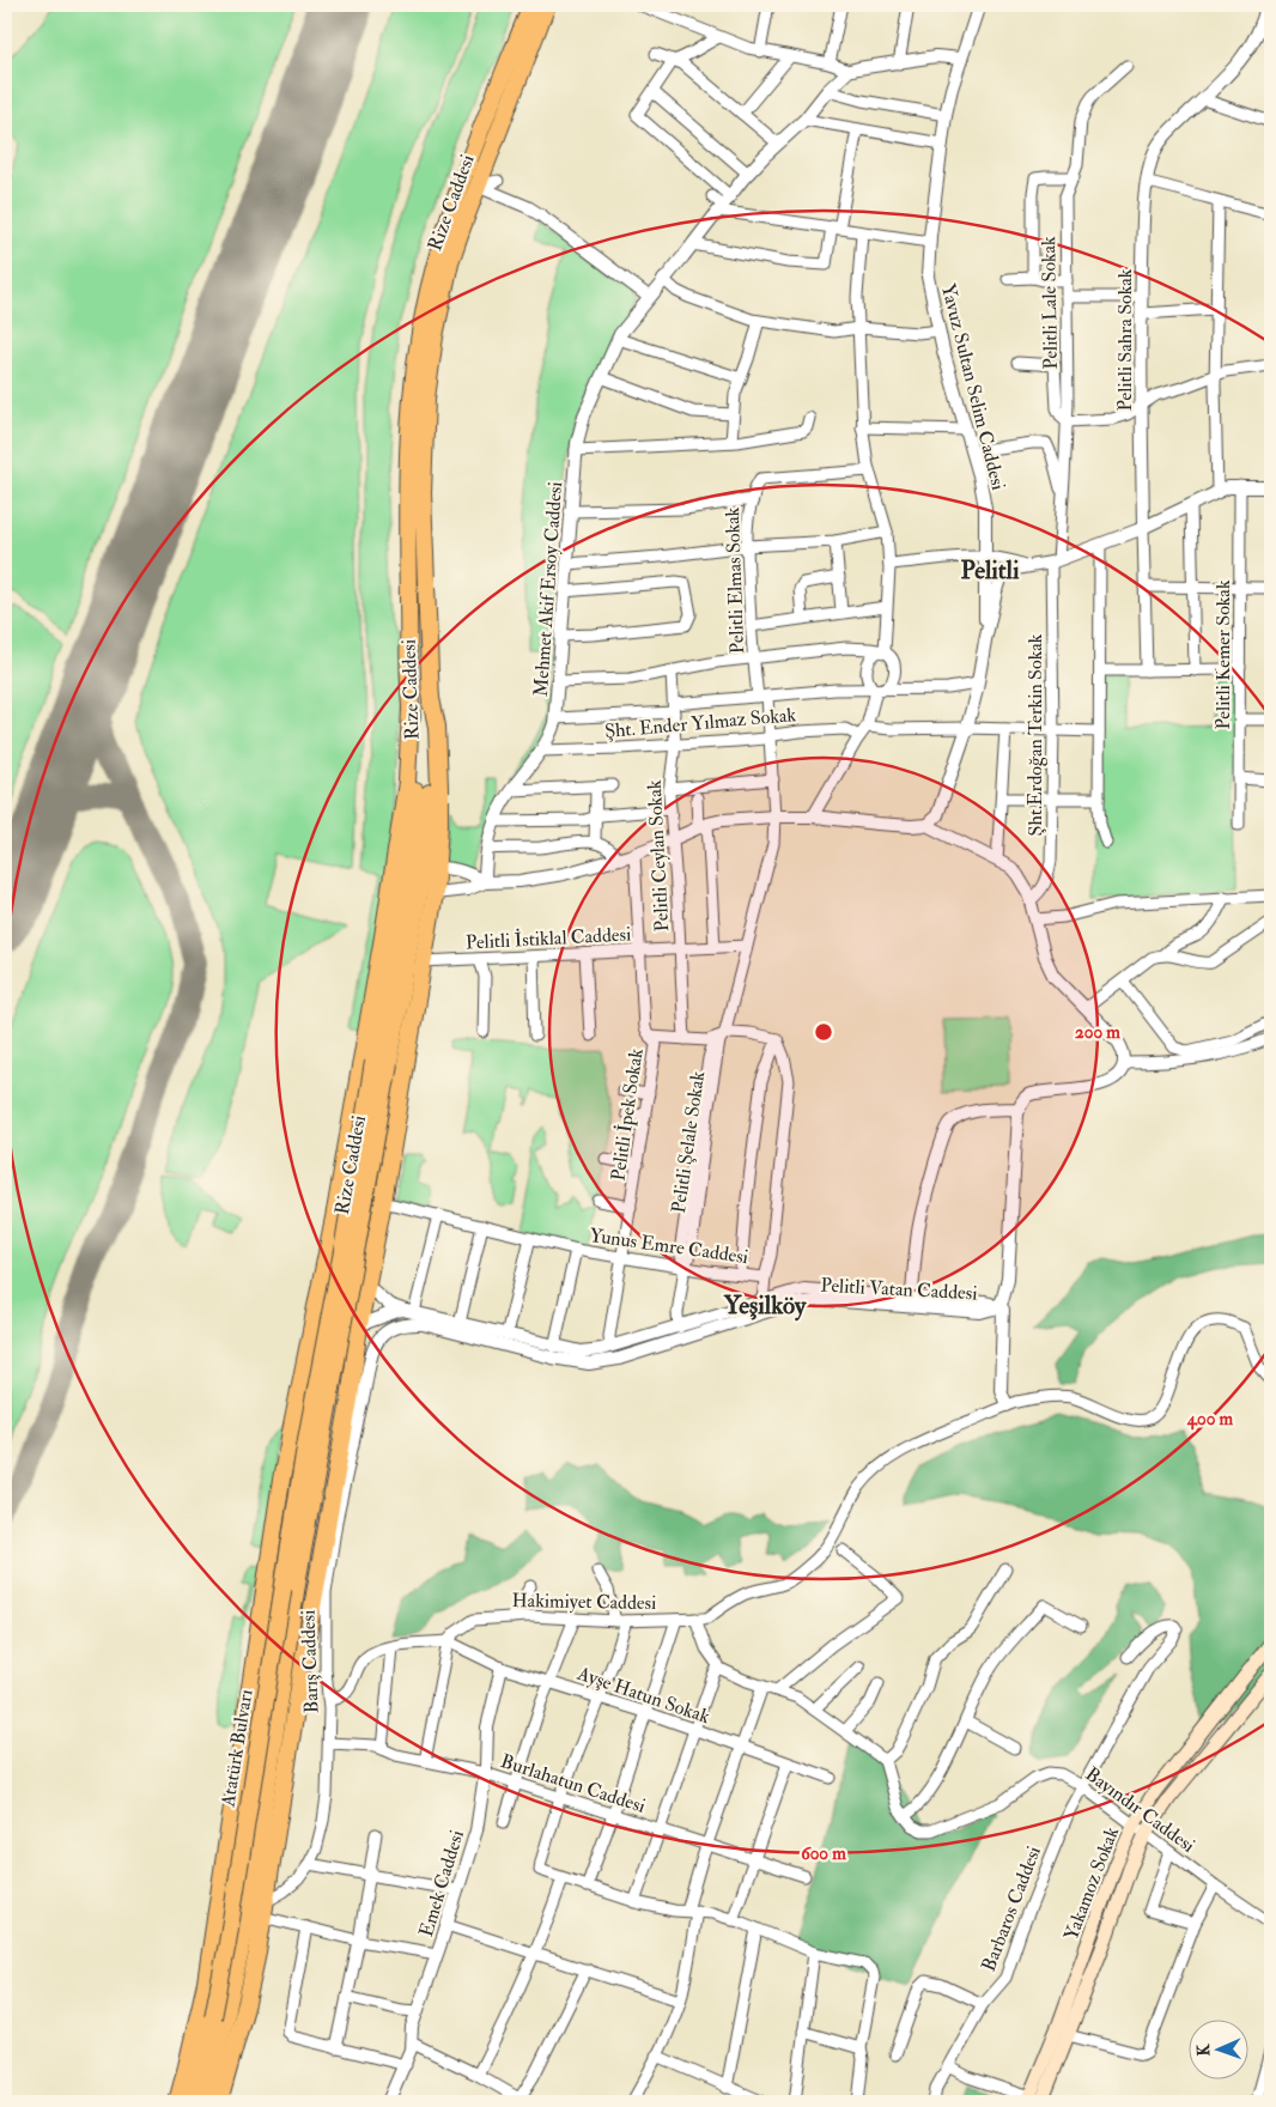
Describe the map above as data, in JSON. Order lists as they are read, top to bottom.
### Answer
{
  "streets": {
    "highway": ["Rize Caddesi", "Atatürk Bulvarı"],
    "main road": ["Yakamoz Sokak"],
    "street": [
      "Pelitli Lale Sokak",
      "Pelitli Sahra Sokak",
      "Yavuz Sultan Selim Caddesi",
      "Pelitli Elmas Sokak",
      "Mehmet Akif Ersoy Caddesi",
      "Pelitli Kemer Sokak",
      "Şht. Ender Yılmaz Sokak",
      "Şht.Erdoğan Terkin Sokak",
      "Pelitli Ceylan Sokak",
      "Pelitli İstiklal Caddesi",
      "Pelitli İpek Sokak",
      "Pelitli Şelale Sokak",
      "Yunus Emre Caddesi",
      "Pelitli Vatan Caddesi",
      "Hakimiyet Caddesi",
      "Barış Caddesi",
      "Ayşe Hatun Sokak",
      "Burlahatun Caddesi",
      "Bayındır Caddesi",
      "Emek Caddesi",
      "Barbaros Caddesi"
    ]
  },
  "crossings": [
    ["Rize Caddesi", "Atatürk Bulvarı"],
    ["Pelitli Lale Sokak", "Şht.Erdoğan Terkin Sokak"],
    ["Pelitli Elmas Sokak", "Mehmet Akif Ersoy Caddesi"],
    ["Pelitli Elmas Sokak", "Şht. Ender Yılmaz Sokak"],
    ["Pelitli Elmas Sokak", "Pelitli Şelale Sokak"],
    ["Mehmet Akif Ersoy Caddesi", "Şht. Ender Yılmaz Sokak"],
    ["Şht. Ender Yılmaz Sokak", "Pelitli Ceylan Sokak"],
    ["Şht. Ender Yılmaz Sokak", "Pelitli Şelale Sokak"],
    ["Pelitli Ceylan Sokak", "Pelitli İstiklal Caddesi"],
    ["Pelitli İstiklal Caddesi", "Pelitli İpek Sokak"],
    ["Pelitli İstiklal Caddesi", "Pelitli Şelale Sokak"],
    ["Pelitli İpek Sokak", "Yunus Emre Caddesi"],
    ["Pelitli Şelale Sokak", "Yunus Emre Caddesi"],
    ["Pelitli Vatan Caddesi", "Hakimiyet Caddesi"],
    ["Hakimiyet Caddesi", "Ayşe Hatun Sokak"],
    ["Barış Caddesi", "Burlahatun Caddesi"],
    ["Ayşe Hatun Sokak", "Emek Caddesi"],
    ["Burlahatun Caddesi", "Emek Caddesi"],
    ["Bayındır Caddesi", "Yakamoz Sokak"],
    ["Bayındır Caddesi", "Barbaros Caddesi"]
  ],
  "districts": ["Pelitli", "Yeşilköy"],
  "north": "left",
  "rings": ["200 m", "400 m", "600 m"]
}
